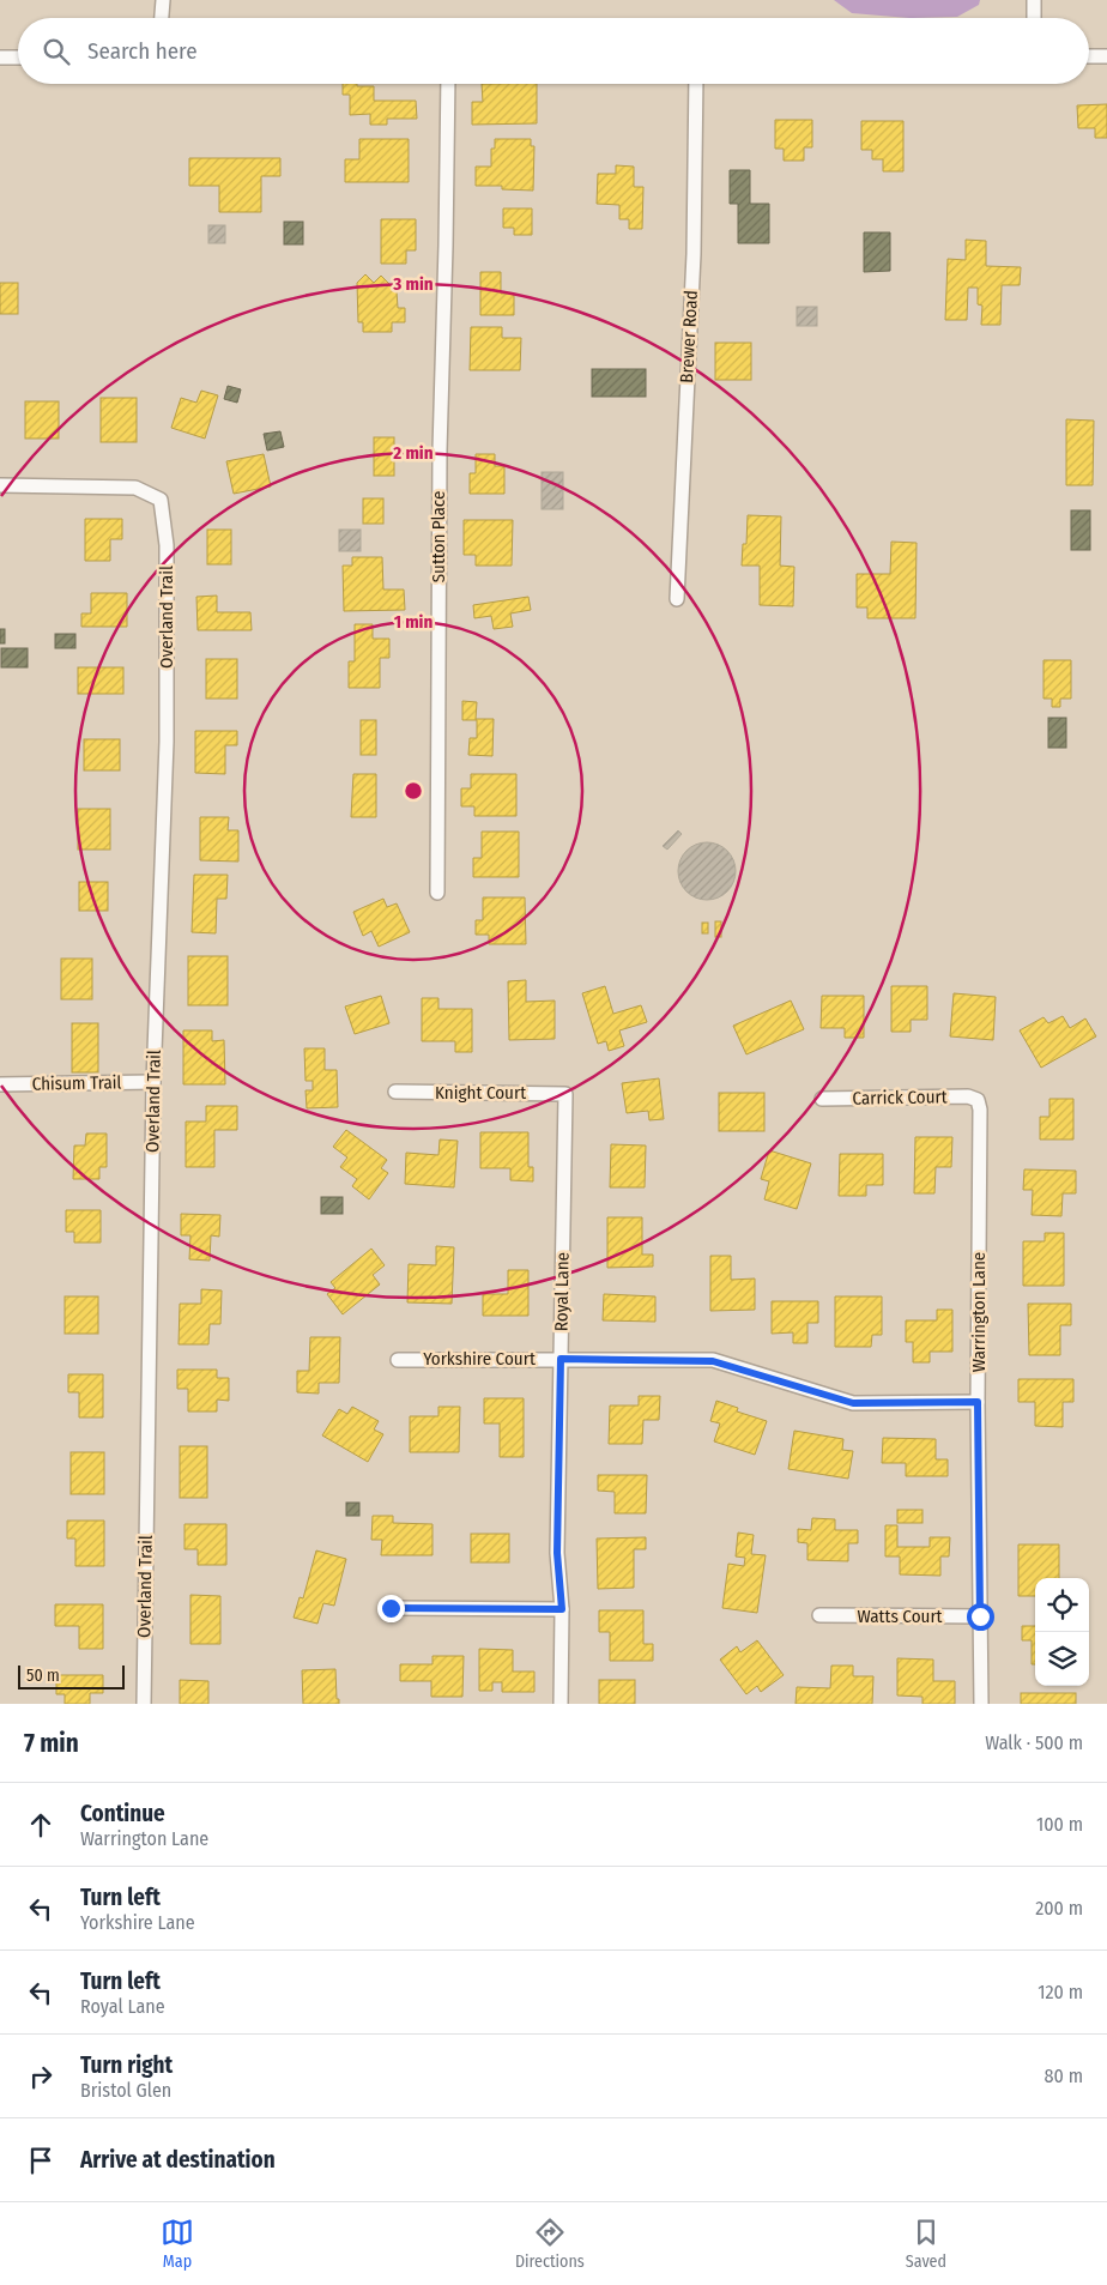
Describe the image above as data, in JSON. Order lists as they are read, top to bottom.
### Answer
{
  "streets": {
    "street": [
      "Brewer Road",
      "Sutton Place",
      "Overland Trail",
      "Chisum Trail",
      "Knight Court",
      "Carrick Court",
      "Royal Lane",
      "Warrington Lane",
      "Yorkshire Court",
      "Watts Court"
    ]
  },
  "crossings": [
    ["Overland Trail", "Chisum Trail"],
    ["Knight Court", "Royal Lane"],
    ["Carrick Court", "Warrington Lane"],
    ["Royal Lane", "Yorkshire Court"],
    ["Warrington Lane", "Yorkshire Court"],
    ["Warrington Lane", "Watts Court"]
  ],
  "scale_bar": "50 m",
  "page": {
    "search": "Search here",
    "scale": "50 m",
    "heading": ["7 min", "Walk · 500 m"],
    "list": [
      ["Continue", "Warrington Lane", "100 m"],
      ["Turn left", "Yorkshire Lane", "200 m"],
      ["Turn left", "Royal Lane", "120 m"],
      ["Turn right", "Bristol Glen", "80 m"],
      "Arrive at destination"
    ],
    "nav": ["Map", "Directions", "Saved"]
  },
  "rings": ["3 min", "2 min", "1 min"]
}
